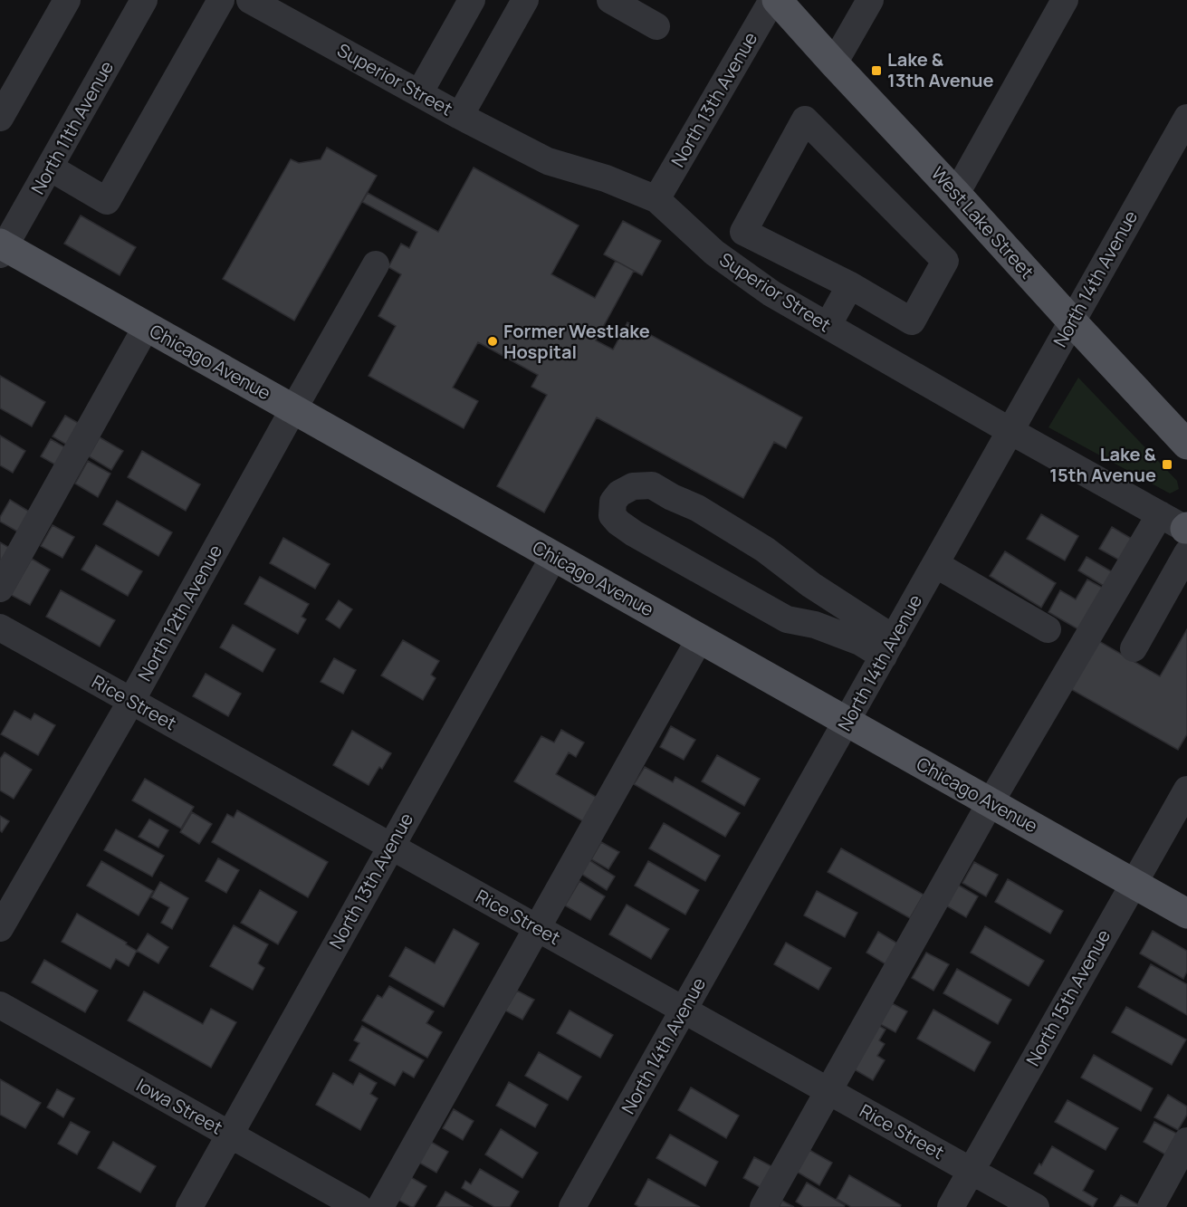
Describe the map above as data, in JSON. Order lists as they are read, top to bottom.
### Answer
{
  "streets": {
    "main road": ["West Lake Street", "Chicago Avenue"],
    "street": [
      "Superior Street",
      "North 13th Avenue",
      "North 11th Avenue",
      "North 14th Avenue",
      "North 12th Avenue",
      "Rice Street",
      "North 15th Avenue",
      "Iowa Street"
    ]
  },
  "crossings": [
    ["Superior Street", "North 13th Avenue"],
    ["Superior Street", "North 14th Avenue"],
    ["North 13th Avenue", "Chicago Avenue"],
    ["North 13th Avenue", "Rice Street"],
    ["North 13th Avenue", "Iowa Street"],
    ["North 11th Avenue", "Chicago Avenue"],
    ["West Lake Street", "North 14th Avenue"],
    ["North 14th Avenue", "Chicago Avenue"],
    ["North 14th Avenue", "Rice Street"],
    ["Chicago Avenue", "North 12th Avenue"],
    ["Chicago Avenue", "North 15th Avenue"],
    ["North 12th Avenue", "Rice Street"],
    ["Rice Street", "North 15th Avenue"]
  ],
  "places": {
    "transit": ["Lake & 13th Avenue", "Lake & 15th Avenue"],
    "other": ["Former Westlake Hospital"]
  }
}
